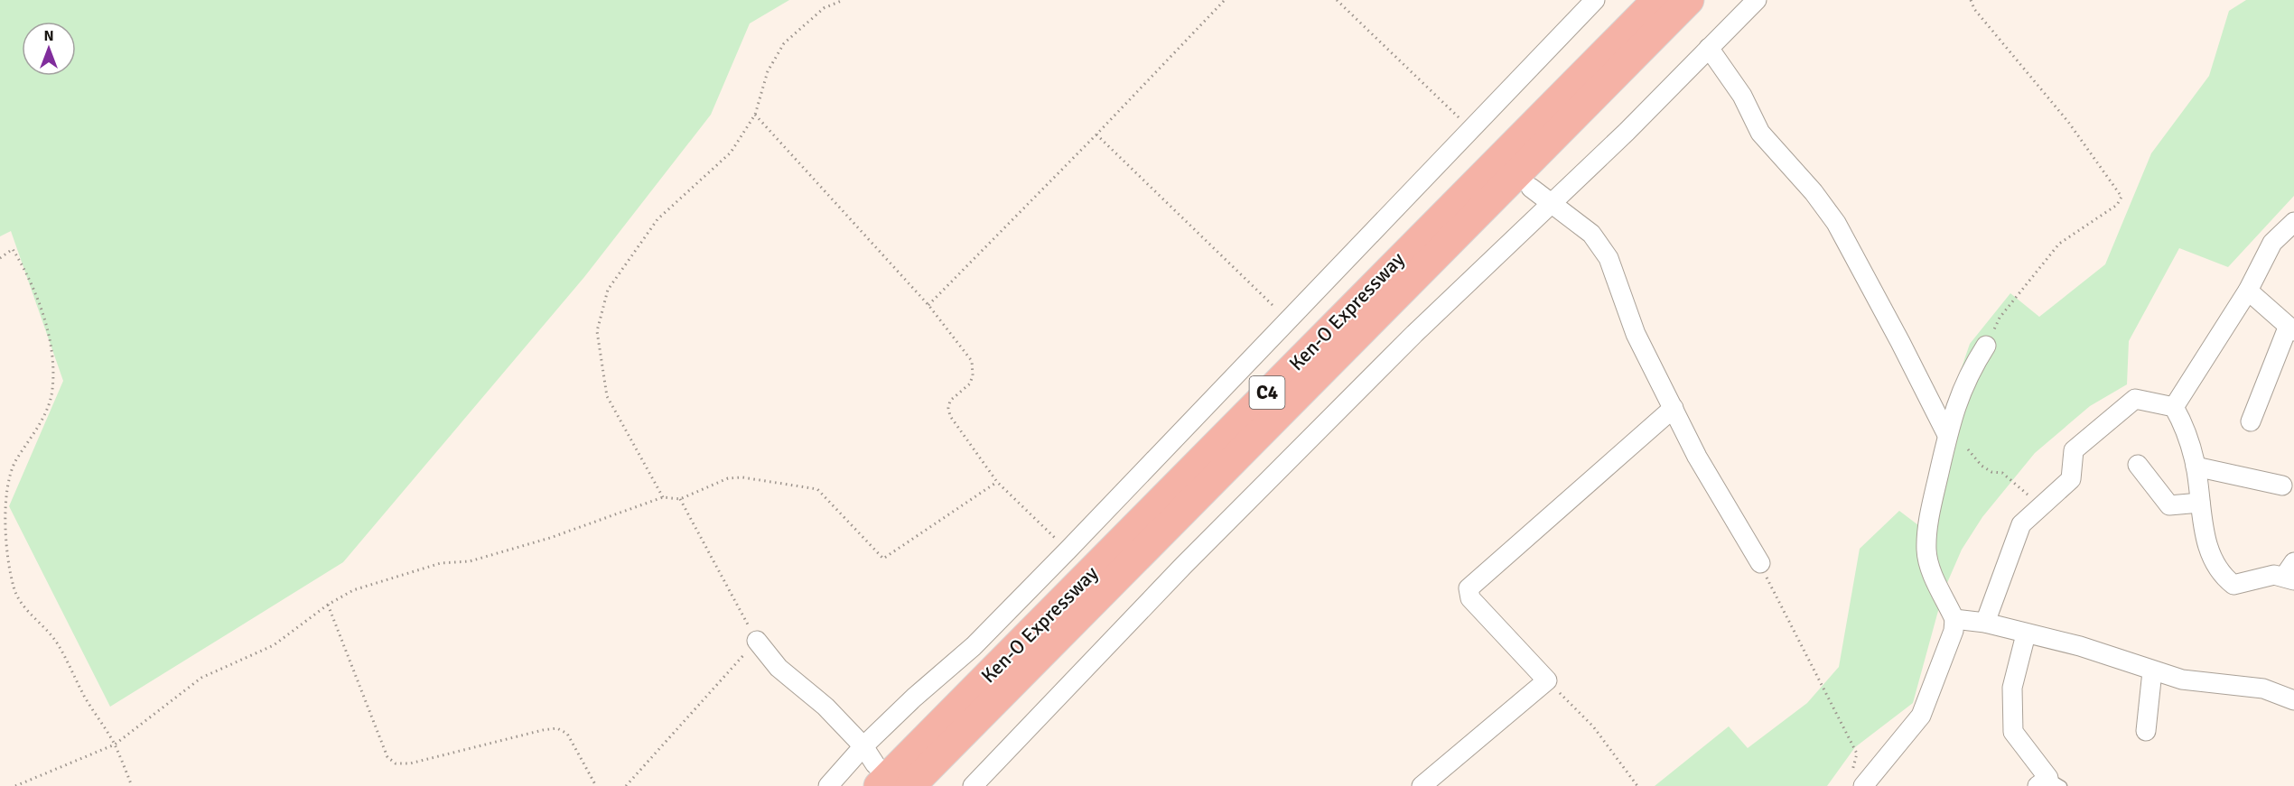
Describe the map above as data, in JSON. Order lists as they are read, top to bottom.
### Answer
{
  "streets": {
    "highway": ["Ken-O Expressway", "C4"]
  },
  "north": "top"
}
